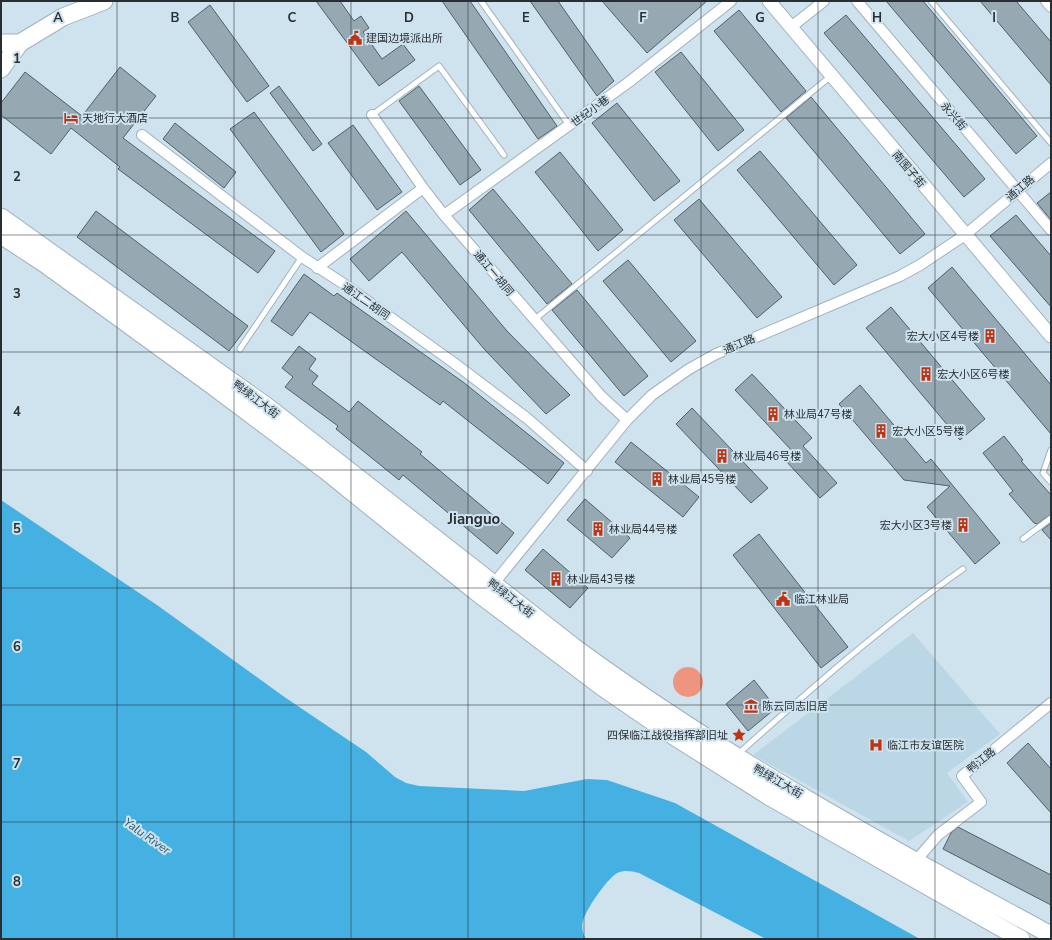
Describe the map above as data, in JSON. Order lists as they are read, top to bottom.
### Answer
{
  "streets": {
    "main road": ["鸭绿江大街"],
    "street": [
      "世纪小巷",
      "永兴街",
      "南围子街",
      "通江路",
      "通江一胡同",
      "通江二胡同",
      "鸭江路"
    ]
  },
  "crossings": [
    ["世纪小巷", "通江一胡同"],
    ["永兴街", "通江路"],
    ["南围子街", "通江路"],
    ["通江路", "通江一胡同"],
    ["通江路", "通江二胡同"],
    ["通江路", "鸭绿江大街"],
    ["鸭绿江大街", "鸭江路"]
  ],
  "districts": ["Jianguo"],
  "water": ["Yalu River"],
  "places": {
    "public building": ["建国边境派出所", "临江林业局"],
    "hotel": ["天地行大酒店"],
    "building": [
      "宏大小区4号楼",
      "宏大小区6号楼",
      "林业局47号楼",
      "宏大小区5号楼",
      "林业局46号楼",
      "林业局45号楼",
      "宏大小区3号楼",
      "林业局44号楼",
      "林业局43号楼"
    ],
    "museum": ["陈云同志旧居"],
    "place": ["四保临江战役指挥部旧址"],
    "hospital": ["临江市友谊医院"]
  },
  "grid": {
    "columns": [
      "A",
      "B",
      "C",
      "D",
      "E",
      "F",
      "G",
      "H",
      "I"
    ],
    "rows": [
      "1",
      "2",
      "3",
      "4",
      "5",
      "6",
      "7",
      "8"
    ]
  }
}
